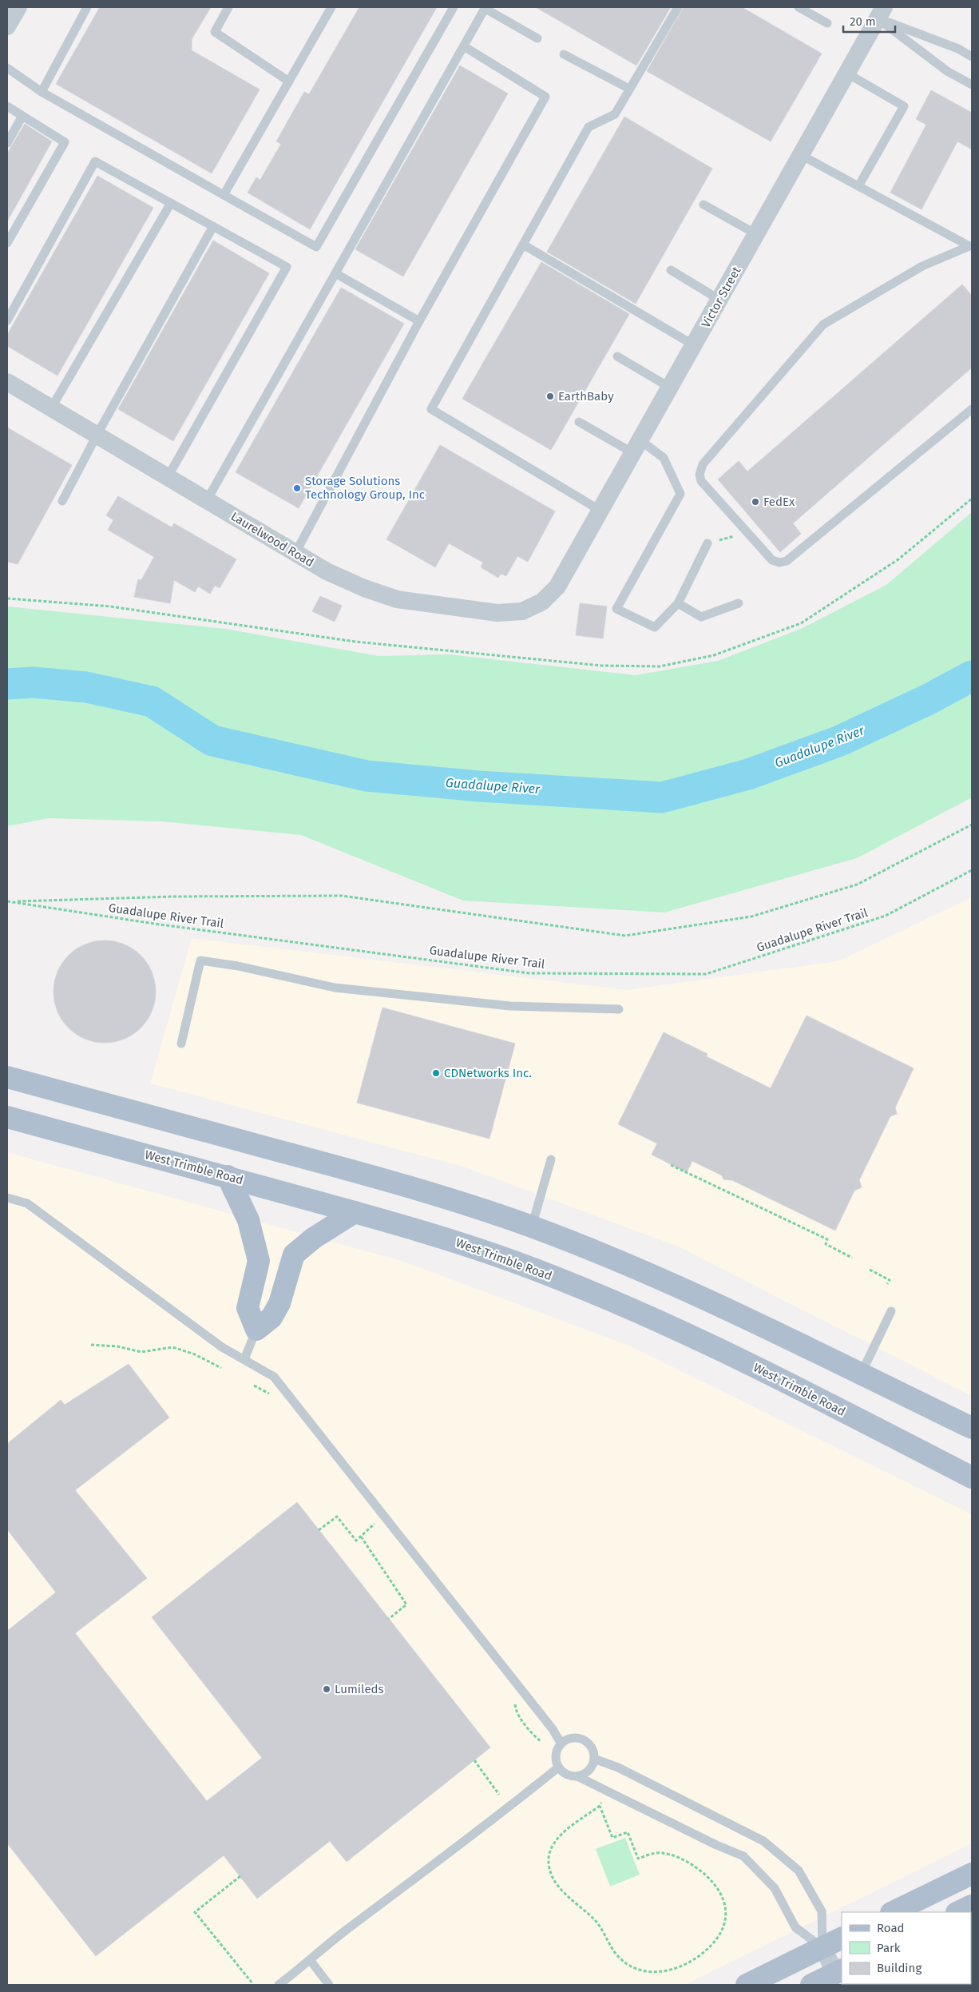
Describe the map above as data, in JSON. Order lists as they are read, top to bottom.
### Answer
{
  "streets": {
    "main road": ["West Trimble Road"],
    "street": ["Victor Street", "Laurelwood Road"],
    "path": ["Guadalupe River Trail"]
  },
  "crossings": [
    ["Victor Street", "Laurelwood Road"]
  ],
  "water": ["Guadalupe River"],
  "places": [
    "EarthBaby",
    "Storage Solutions Technology Group, Inc",
    "FedEx",
    "CDNetworks Inc.",
    "Lumileds"
  ],
  "legend": ["Road", "Park", "Building"],
  "scale_bar": "20 m"
}
